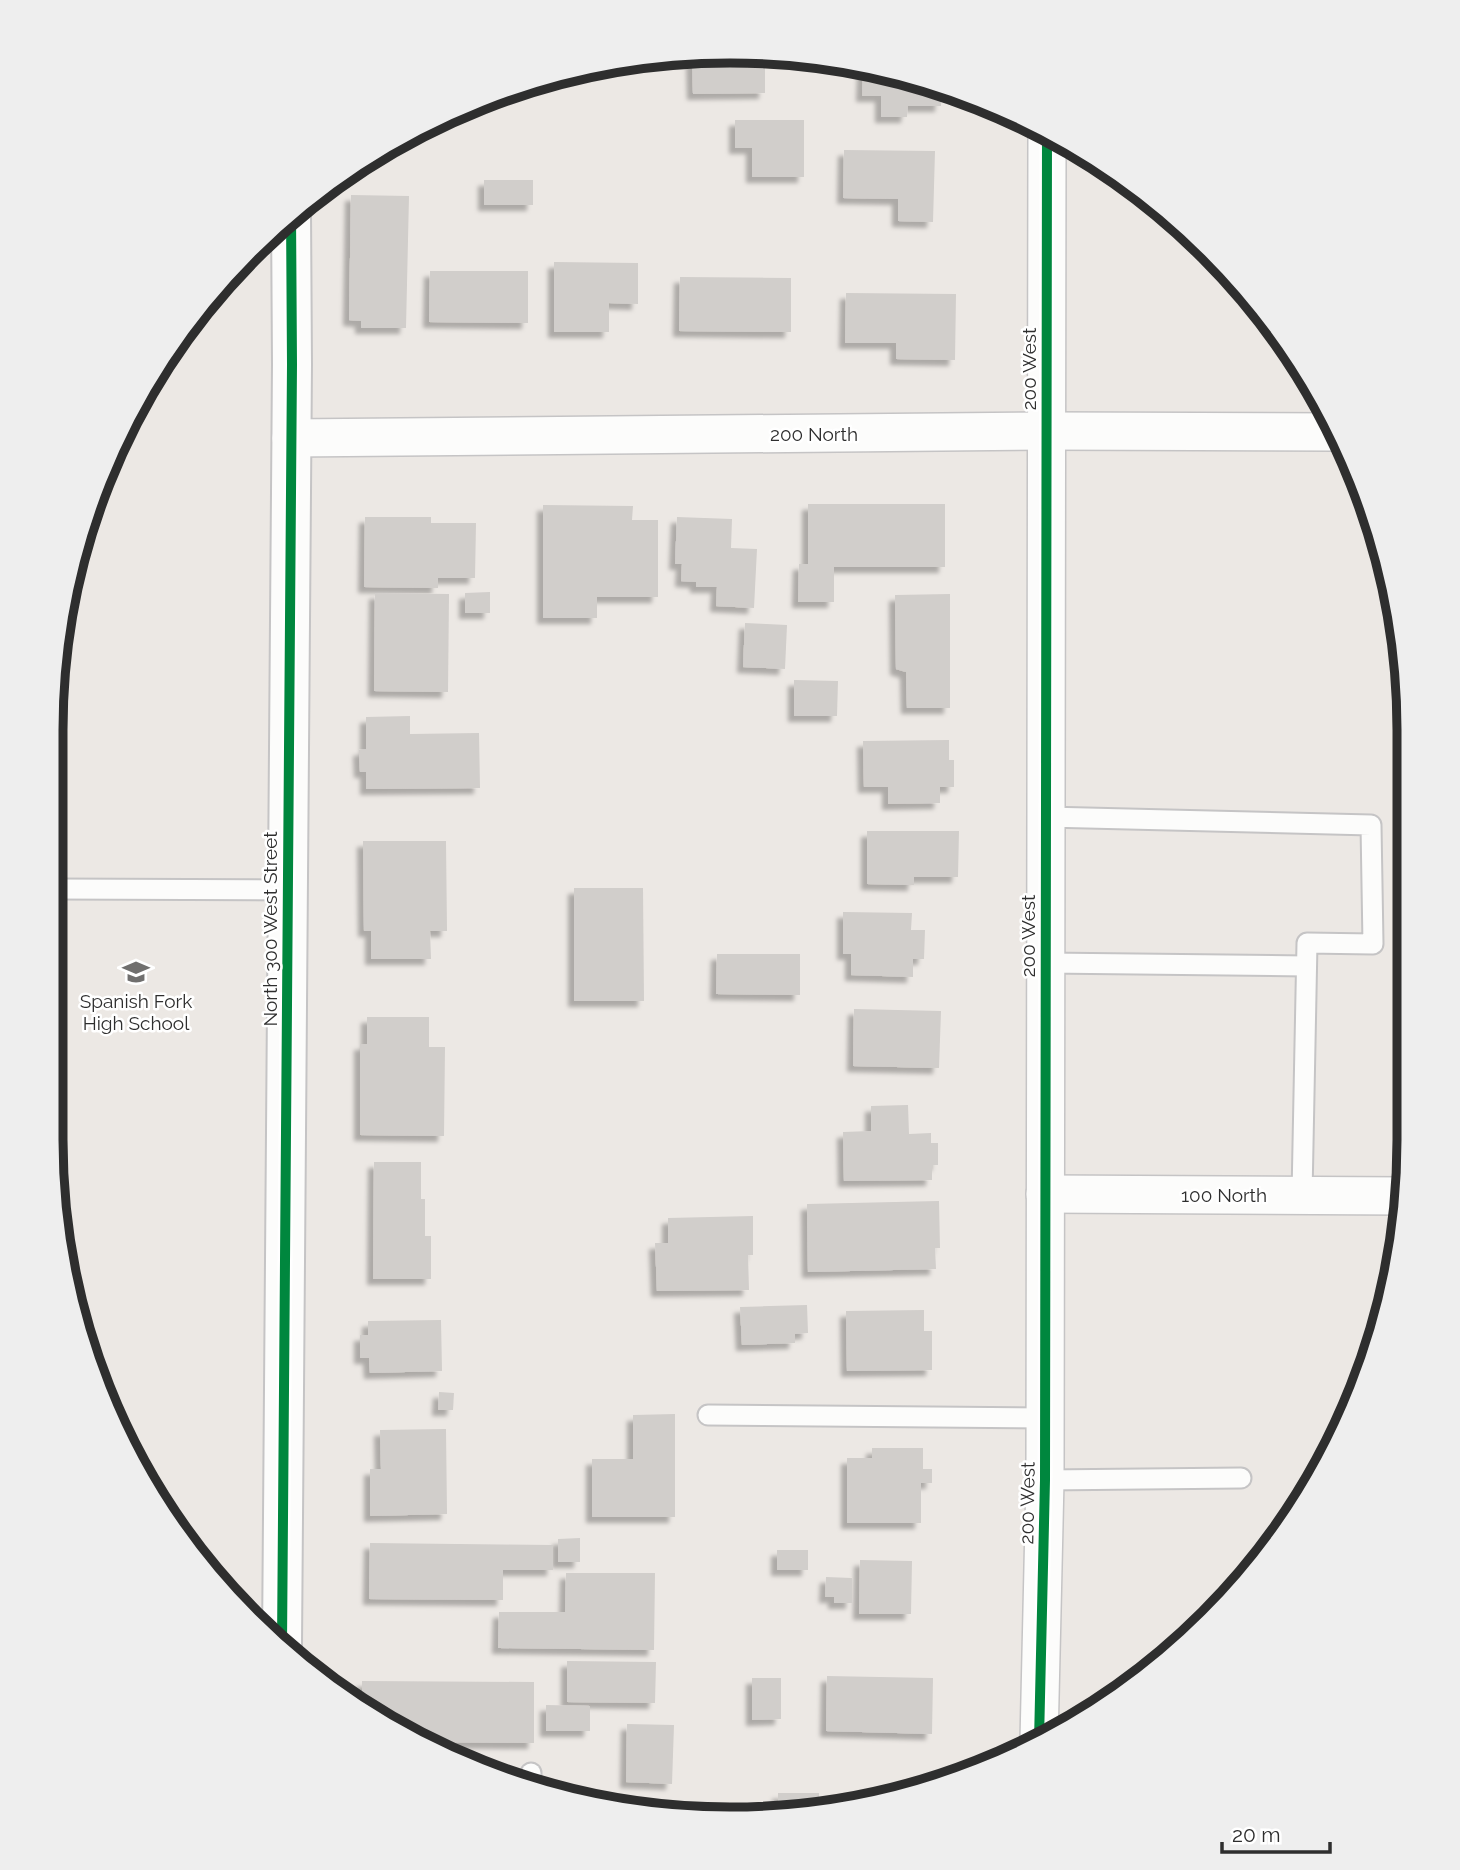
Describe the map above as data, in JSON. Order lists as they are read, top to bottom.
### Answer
{
  "streets": {
    "street": [
      "200 West",
      "200 North",
      "North 300 West Street",
      "100 North"
    ]
  },
  "crossings": [
    ["200 West", "200 North"],
    ["200 West", "100 North"],
    ["200 North", "North 300 West Street"]
  ],
  "places": {
    "school or university": ["Spanish Fork High School"]
  },
  "scale_bar": "20 m"
}
